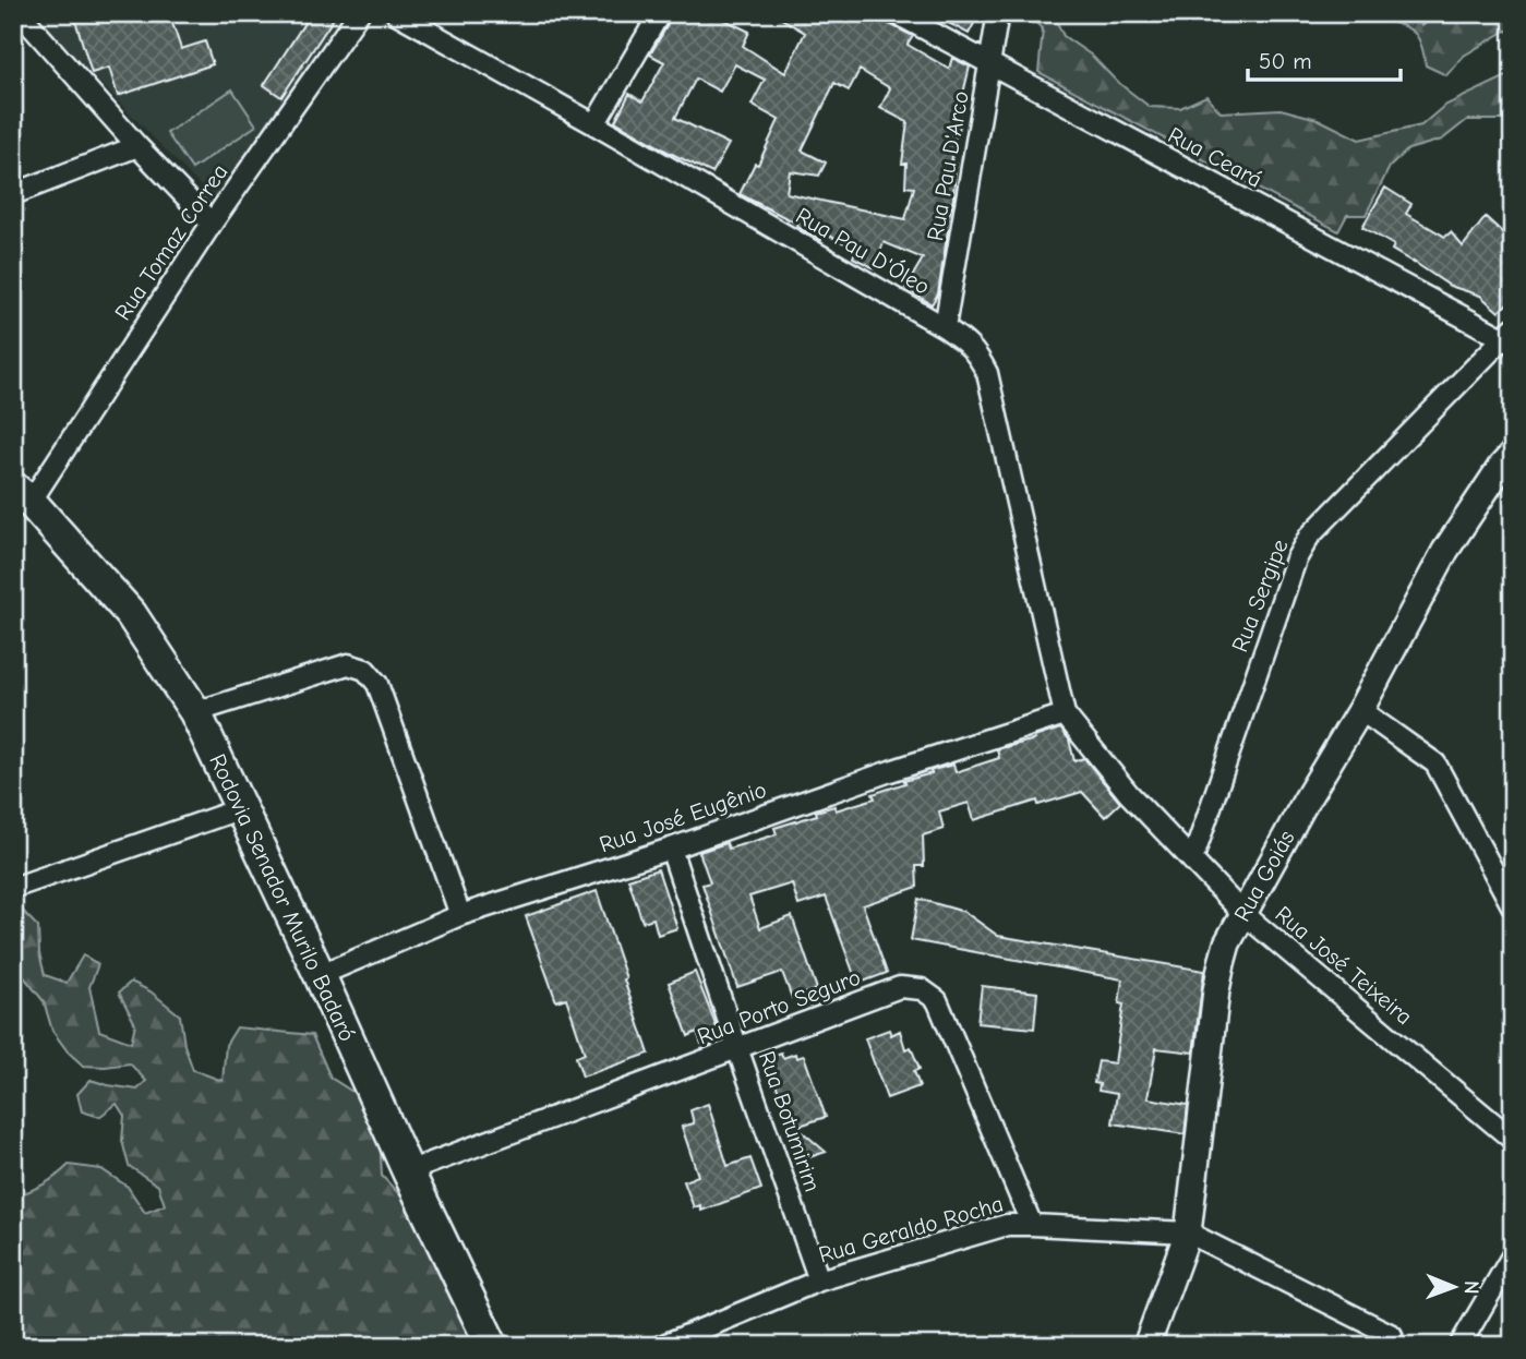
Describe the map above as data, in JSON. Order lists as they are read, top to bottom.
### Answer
{
  "streets": {
    "main road": ["Rodovia Senador Murilo Badaró"],
    "street": [
      "Rua Ceará",
      "Rua Pau D'Arco",
      "Rua Tomaz Correa",
      "Rua Pau D'Óleo",
      "Rua Sergipe",
      "Rua José Eugênio",
      "Rua Goiás",
      "Rua José Teixeira",
      "Rua Porto Seguro",
      "Rua Botumirim",
      "Rua Geraldo Rocha"
    ]
  },
  "crossings": [
    ["Rua Ceará", "Rua Pau D'Arco"],
    ["Rua Ceará", "Rua Sergipe"],
    ["Rua Pau D'Arco", "Rua Pau D'Óleo"],
    ["Rua Tomaz Correa", "Rodovia Senador Murilo Badaró"],
    ["Rua Pau D'Óleo", "Rua José Eugênio"],
    ["Rua Pau D'Óleo", "Rua José Teixeira"],
    ["Rua Sergipe", "Rua José Teixeira"],
    ["Rua José Eugênio", "Rodovia Senador Murilo Badaró"],
    ["Rua José Eugênio", "Rua José Teixeira"],
    ["Rua José Eugênio", "Rua Botumirim"],
    ["Rua Goiás", "Rua José Teixeira"],
    ["Rua Goiás", "Rua Geraldo Rocha"],
    ["Rodovia Senador Murilo Badaró", "Rua Porto Seguro"],
    ["Rua Porto Seguro", "Rua Botumirim"],
    ["Rua Porto Seguro", "Rua Geraldo Rocha"],
    ["Rua Botumirim", "Rua Geraldo Rocha"]
  ],
  "scale_bar": "50 m",
  "north": "right"
}
